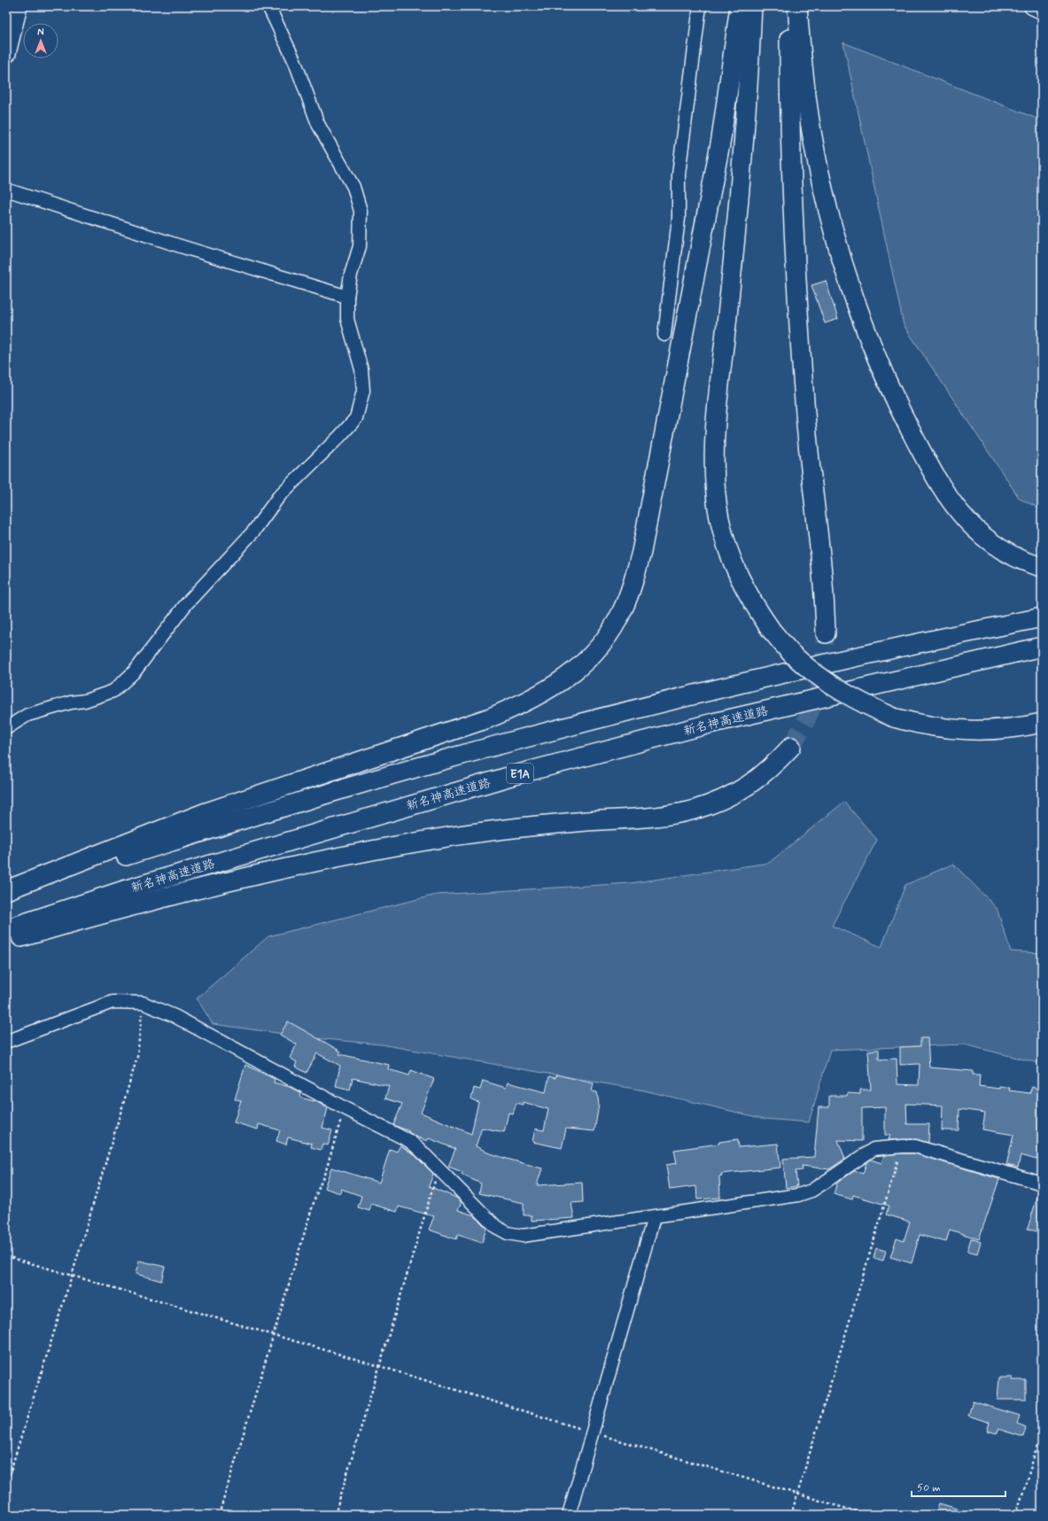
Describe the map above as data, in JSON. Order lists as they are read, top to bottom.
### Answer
{
  "streets": {
    "highway": ["新名神高速道路", "E1A"]
  },
  "scale_bar": "50 m",
  "north": "top"
}
